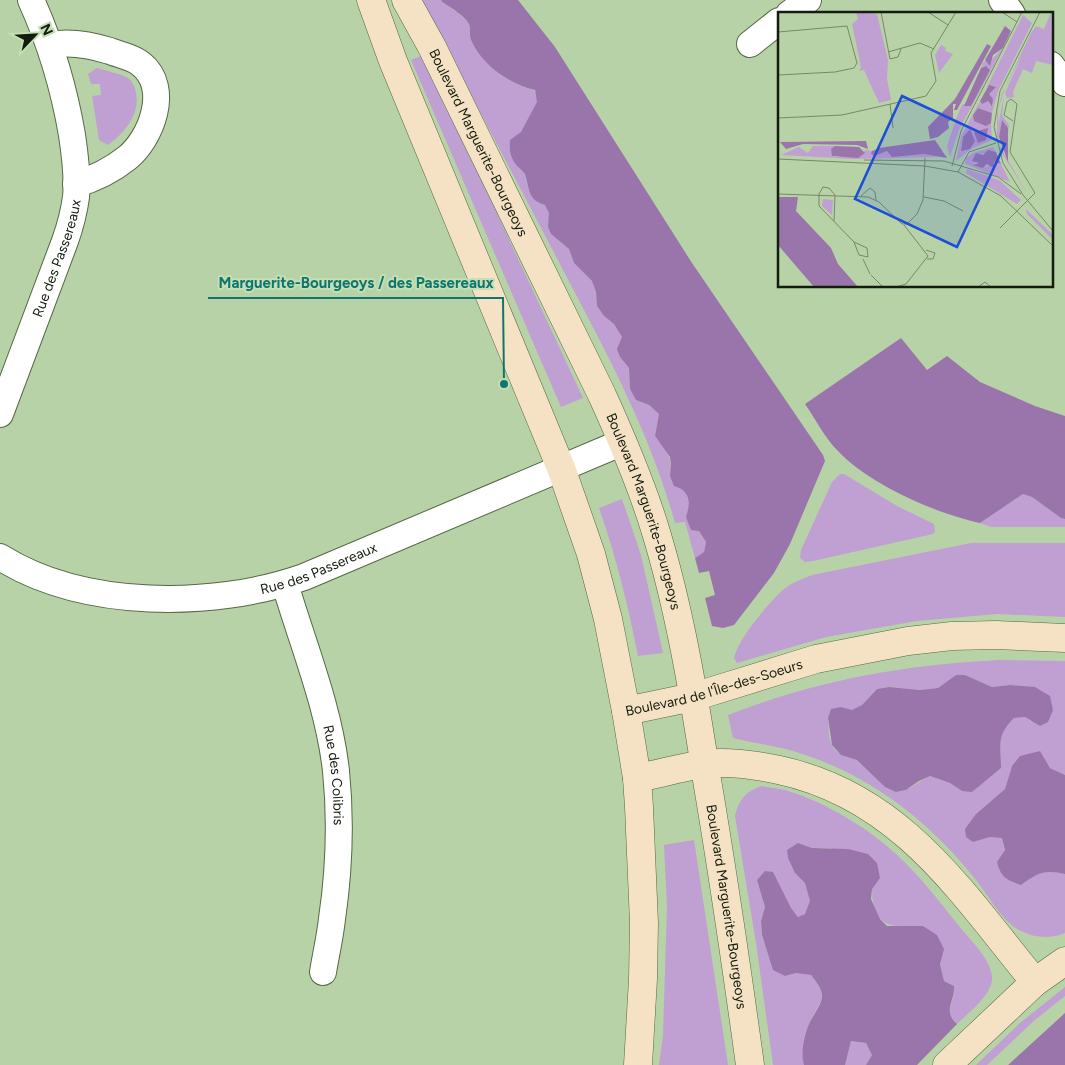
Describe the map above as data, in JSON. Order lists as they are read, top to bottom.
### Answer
{
  "streets": {
    "street": [
      "Boulevard Marguerite-Bourgeoys",
      "Rue des Passereaux",
      "Boulevard de l'Île-des-Soeurs",
      "Rue des Colibris"
    ]
  },
  "crossings": [
    ["Boulevard Marguerite-Bourgeoys", "Rue des Passereaux"],
    ["Boulevard Marguerite-Bourgeoys", "Boulevard de l'Île-des-Soeurs"],
    ["Rue des Passereaux", "Rue des Colibris"]
  ],
  "places": ["Marguerite-Bourgeoys / des Passereaux"],
  "north": "top right"
}
